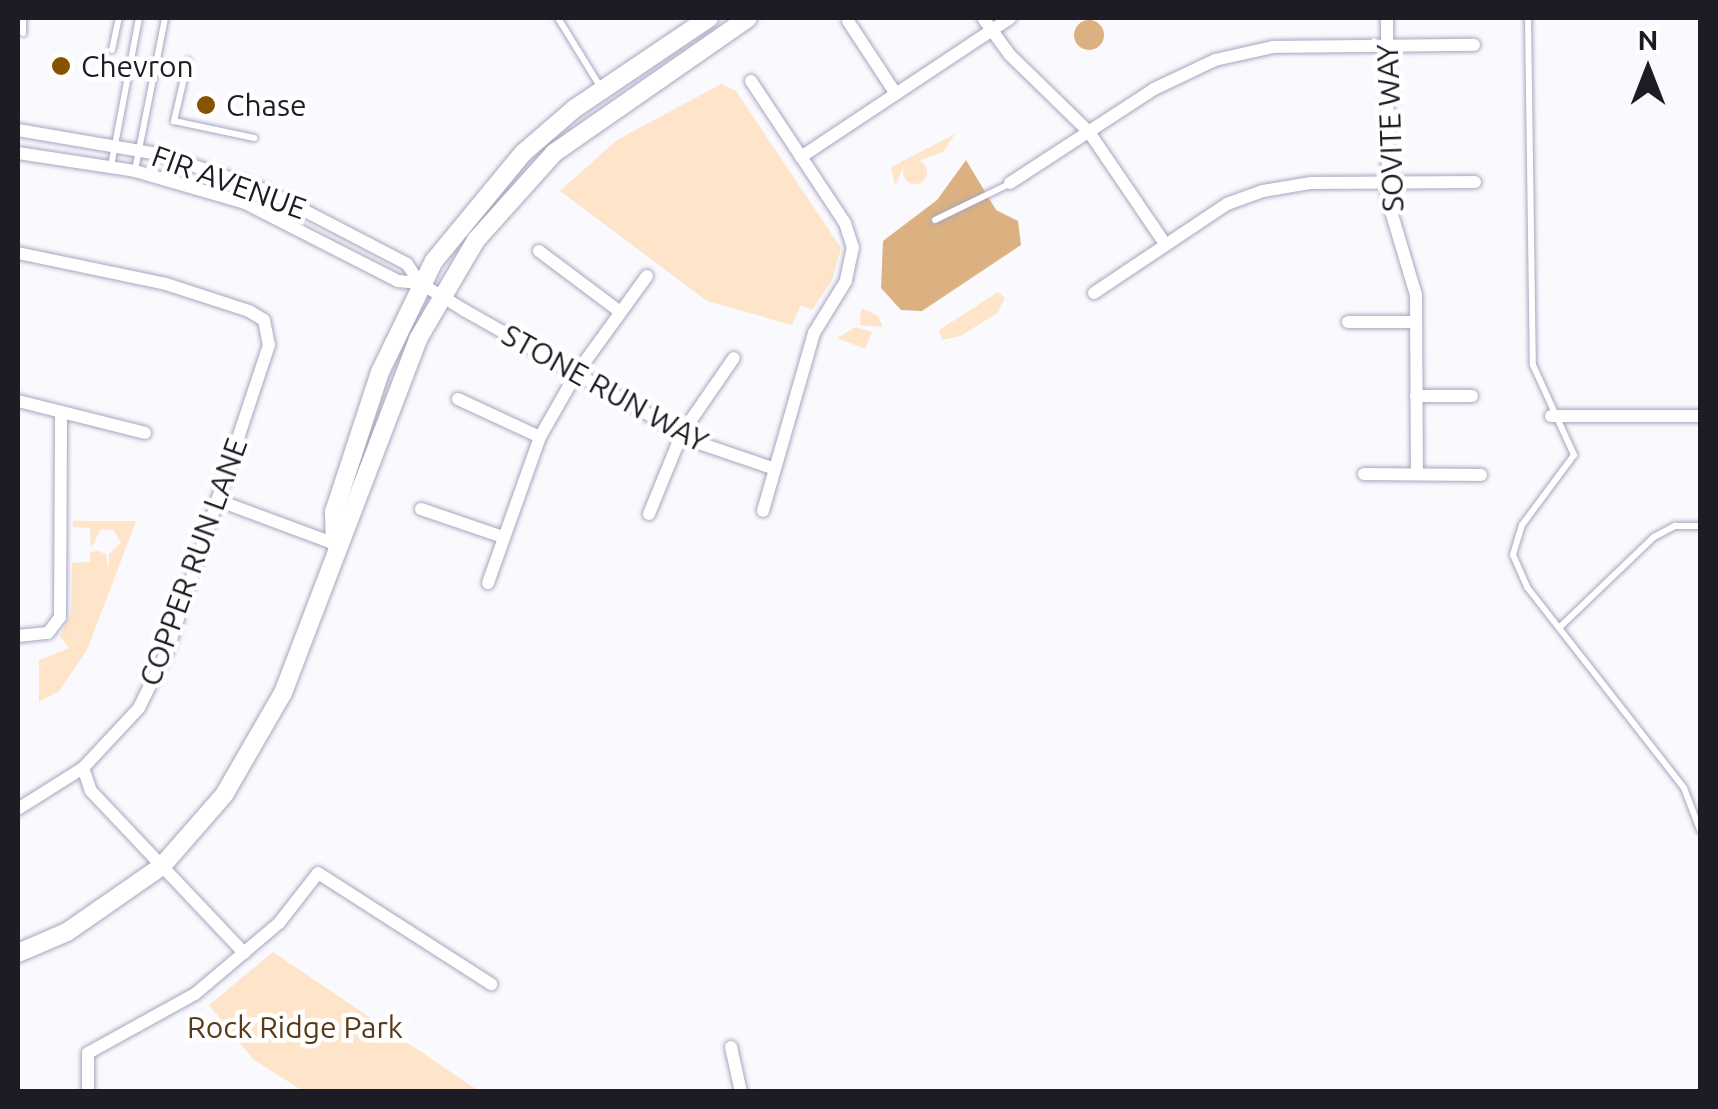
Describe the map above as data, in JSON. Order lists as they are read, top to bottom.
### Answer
{
  "streets": {
    "street": [
      "SOVITE WAY",
      "FIR AVENUE",
      "STONE RUN WAY",
      "COPPER RUN LANE"
    ]
  },
  "crossings": [
    ["FIR AVENUE", "STONE RUN WAY"]
  ],
  "parks": ["Rock Ridge Park"],
  "places": ["Chevron", "Chase"],
  "north": "top"
}
